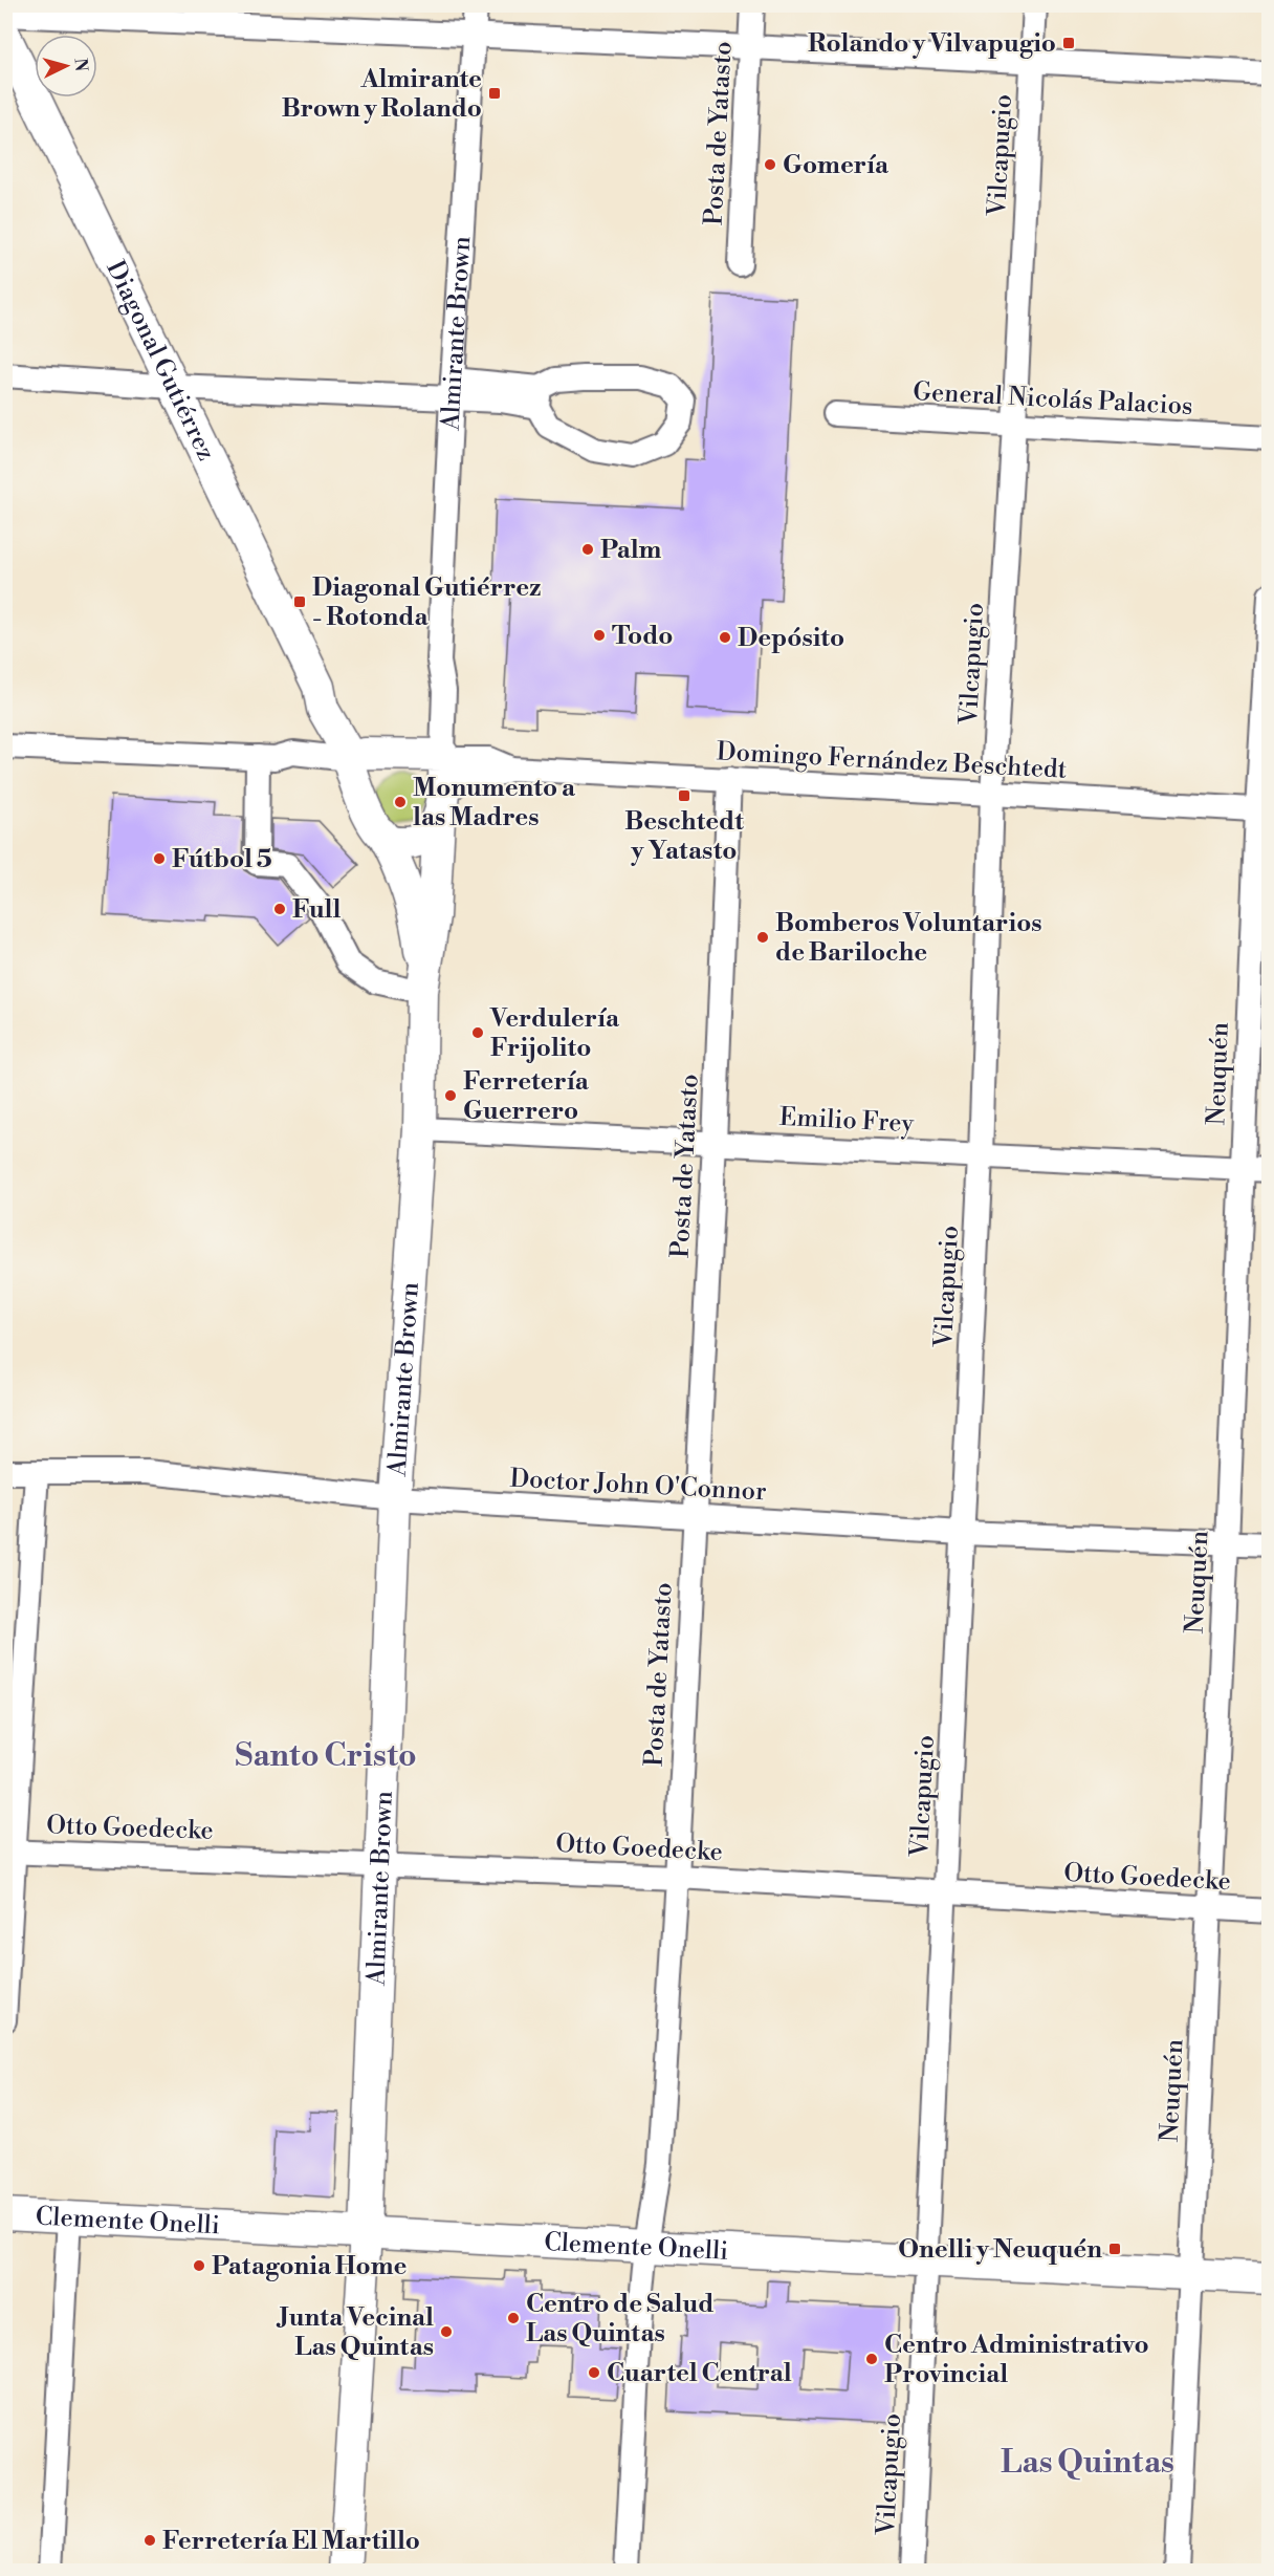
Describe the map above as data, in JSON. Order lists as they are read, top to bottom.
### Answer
{
  "streets": {
    "main road": ["Almirante Brown", "Diagonal Gutiérrez", "Clemente Onelli"],
    "street": [
      "Posta de Yatasto",
      "Vilcapugio",
      "General Nicolás Palacios",
      "Domingo Fernández Beschtedt",
      "Neuquén",
      "Emilio Frey",
      "Doctor John O'Connor",
      "Otto Goedecke"
    ]
  },
  "crossings": [
    ["Posta de Yatasto", "Domingo Fernández Beschtedt"],
    ["Posta de Yatasto", "Emilio Frey"],
    ["Posta de Yatasto", "Doctor John O'Connor"],
    ["Posta de Yatasto", "Otto Goedecke"],
    ["Posta de Yatasto", "Clemente Onelli"],
    ["Vilcapugio", "General Nicolás Palacios"],
    ["Vilcapugio", "Domingo Fernández Beschtedt"],
    ["Vilcapugio", "Emilio Frey"],
    ["Vilcapugio", "Doctor John O'Connor"],
    ["Vilcapugio", "Otto Goedecke"],
    ["Vilcapugio", "Clemente Onelli"],
    ["Almirante Brown", "Diagonal Gutiérrez"],
    ["Almirante Brown", "Domingo Fernández Beschtedt"],
    ["Almirante Brown", "Emilio Frey"],
    ["Almirante Brown", "Doctor John O'Connor"],
    ["Almirante Brown", "Otto Goedecke"],
    ["Almirante Brown", "Clemente Onelli"],
    ["Domingo Fernández Beschtedt", "Neuquén"],
    ["Neuquén", "Emilio Frey"],
    ["Neuquén", "Doctor John O'Connor"],
    ["Neuquén", "Otto Goedecke"],
    ["Neuquén", "Clemente Onelli"]
  ],
  "districts": ["Santo Cristo", "Las Quintas"],
  "places": {
    "transit": [
      "Rolando y Vilvapugio",
      "Almirante Brown y Rolando",
      "Diagonal Gutiérrez - Rotonda",
      "Beschtedt y Yatasto",
      "Onelli y Neuquén"
    ],
    "other": [
      "Gomería",
      "Palm",
      "Todo",
      "Depósito",
      "Monumento a las Madres",
      "Fútbol 5",
      "Full",
      "Bomberos Voluntarios de Bariloche",
      "Verdulería Frijolito",
      "Ferretería Guerrero",
      "Patagonia Home",
      "Centro de Salud Las Quintas",
      "Junta Vecinal Las Quintas",
      "Centro Administrativo Provincial",
      "Cuartel Central",
      "Ferretería El Martillo"
    ]
  },
  "north": "right"
}
